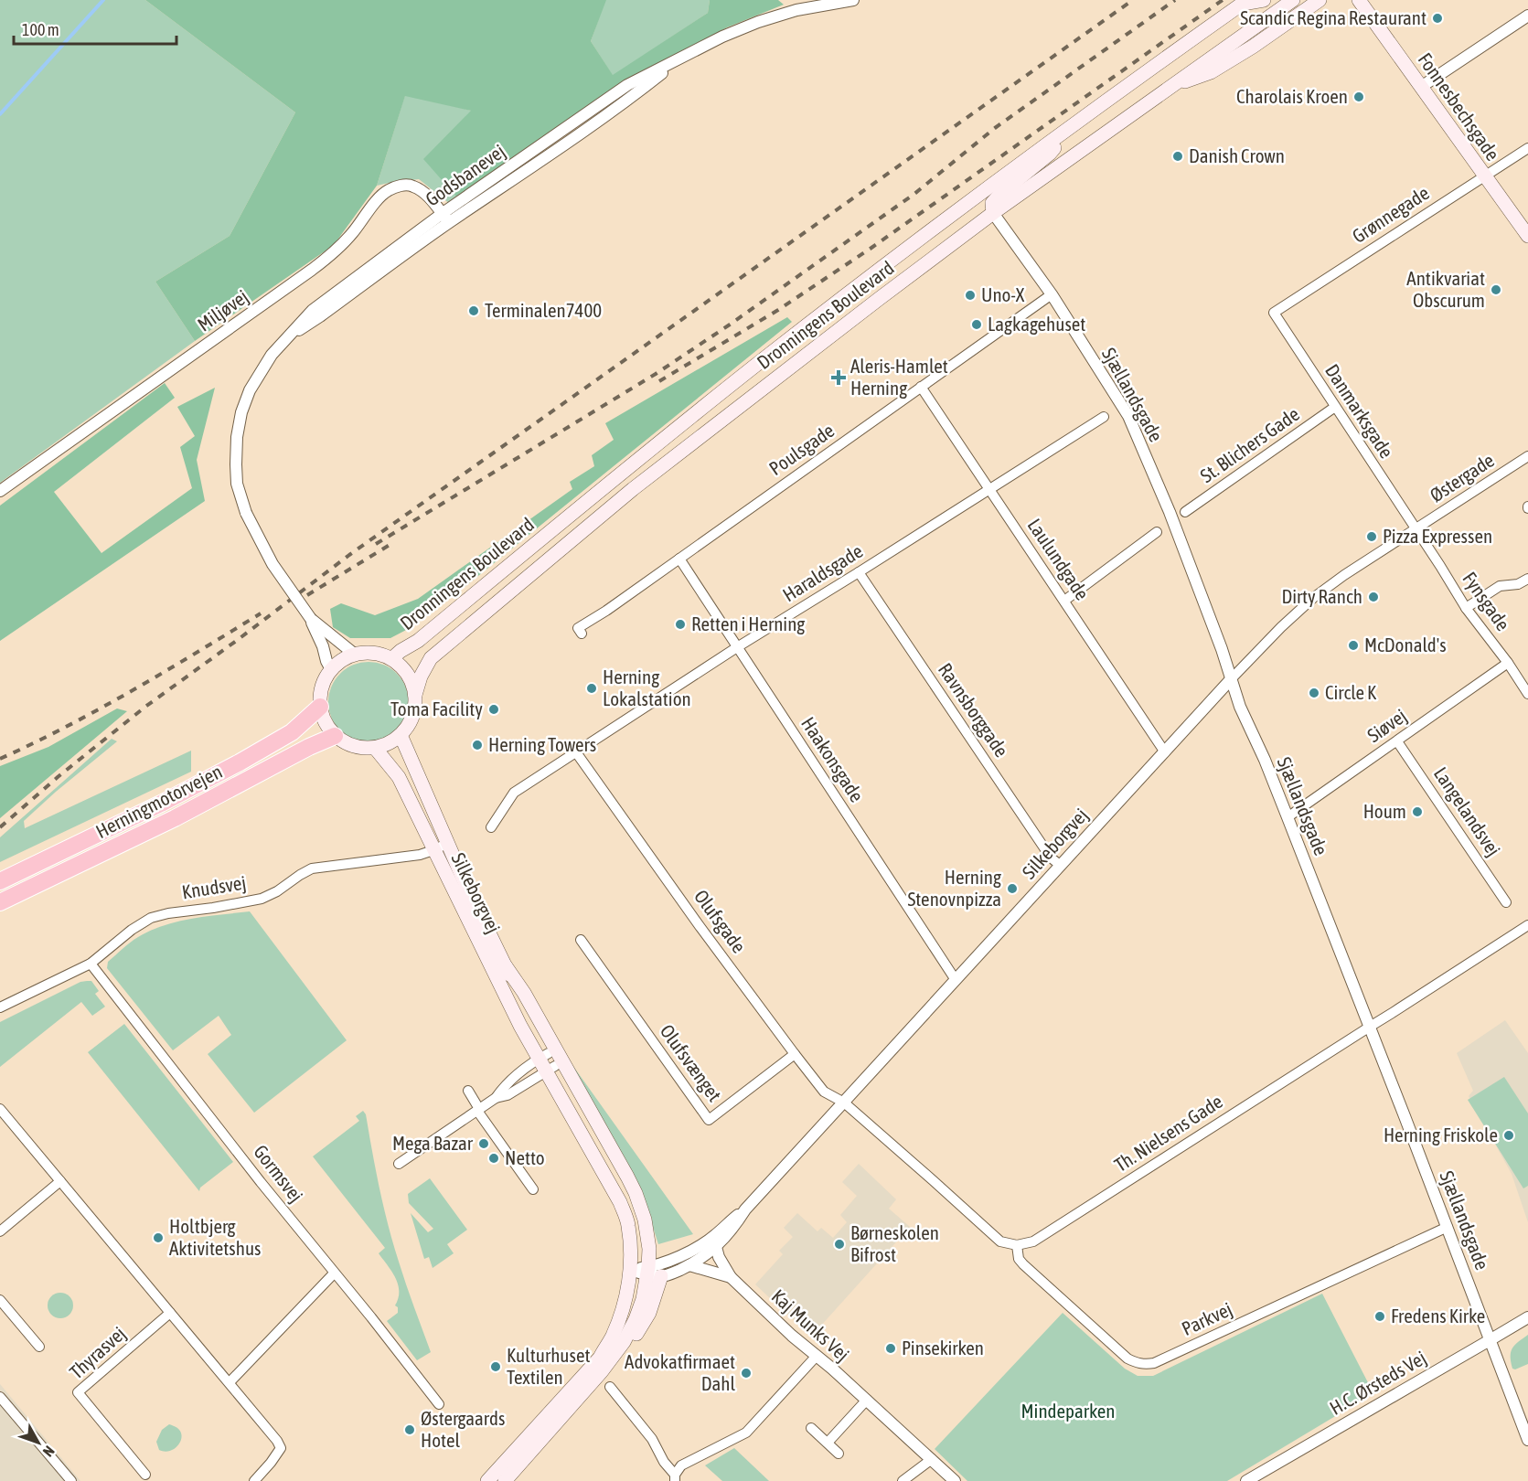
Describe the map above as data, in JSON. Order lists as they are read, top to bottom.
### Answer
{
  "streets": {
    "highway": ["Herningmotorvejen"],
    "main road": ["Fonnesbechsgade", "Dronningens Boulevard", "Silkeborgvej"],
    "street": [
      "Godsbanevej",
      "Grønnegade",
      "Miljøvej",
      "Sjællandsgade",
      "Danmarksgade",
      "St. Blichers Gade",
      "Poulsgade",
      "Østergade",
      "Laulundgade",
      "Haraldsgade",
      "Fynsgade",
      "Ravnsborggade",
      "Siøvej",
      "Haakonsgade",
      "Langelandsvej",
      "Knudsvej",
      "Olufsgade",
      "Olufsvænget",
      "Th. Nielsens Gade",
      "Gormsvej",
      "Parkvej",
      "Kaj Munks Vej",
      "Thyrasvej",
      "H.C. Ørsteds Vej"
    ]
  },
  "crossings": [
    ["Fonnesbechsgade", "Grønnegade"],
    ["Godsbanevej", "Miljøvej"],
    ["Godsbanevej", "Dronningens Boulevard"],
    ["Godsbanevej", "Herningmotorvejen"],
    ["Godsbanevej", "Silkeborgvej"],
    ["Grønnegade", "Danmarksgade"],
    ["Dronningens Boulevard", "Sjællandsgade"],
    ["Dronningens Boulevard", "Herningmotorvejen"],
    ["Dronningens Boulevard", "Silkeborgvej"],
    ["Sjællandsgade", "Poulsgade"],
    ["Sjællandsgade", "Siøvej"],
    ["Sjællandsgade", "Silkeborgvej"],
    ["Sjællandsgade", "Th. Nielsens Gade"],
    ["Sjællandsgade", "Parkvej"],
    ["Sjællandsgade", "H.C. Ørsteds Vej"],
    ["Danmarksgade", "St. Blichers Gade"],
    ["Danmarksgade", "Østergade"],
    ["Danmarksgade", "Fynsgade"],
    ["Danmarksgade", "Silkeborgvej"],
    ["Poulsgade", "Laulundgade"],
    ["Poulsgade", "Haakonsgade"],
    ["Østergade", "Fynsgade"],
    ["Østergade", "Silkeborgvej"],
    ["Laulundgade", "Haraldsgade"],
    ["Laulundgade", "Silkeborgvej"],
    ["Haraldsgade", "Ravnsborggade"],
    ["Haraldsgade", "Haakonsgade"],
    ["Haraldsgade", "Olufsgade"],
    ["Fynsgade", "Siøvej"],
    ["Fynsgade", "Silkeborgvej"],
    ["Ravnsborggade", "Silkeborgvej"],
    ["Siøvej", "Langelandsvej"],
    ["Haakonsgade", "Silkeborgvej"],
    ["Herningmotorvejen", "Silkeborgvej"],
    ["Silkeborgvej", "Knudsvej"],
    ["Silkeborgvej", "Olufsgade"],
    ["Silkeborgvej", "Kaj Munks Vej"],
    ["Knudsvej", "Gormsvej"],
    ["Olufsgade", "Olufsvænget"],
    ["Th. Nielsens Gade", "Parkvej"]
  ],
  "parks": ["Mindeparken"],
  "places": {
    "other": [
      "Scandic Regina Restaurant",
      "Charolais Kroen",
      "Danish Crown",
      "Antikvariat Obscurum",
      "Uno-X",
      "Terminalen7400",
      "Lagkagehuset",
      "Pizza Expressen",
      "Dirty Ranch",
      "Retten i Herning",
      "McDonald's",
      "Herning Lokalstation",
      "Circle K",
      "Toma Facility",
      "Herning Towers",
      "Houm",
      "Herning Stenovnpizza",
      "Herning Friskole",
      "Mega Bazar",
      "Netto",
      "Holtbjerg Aktivitetshus",
      "Børneskolen Bifrost",
      "Fredens Kirke",
      "Pinsekirken",
      "Kulturhuset Textilen",
      "Advokatfirmaet Dahl",
      "Østergaards Hotel"
    ],
    "health": ["Aleris-Hamlet Herning"]
  },
  "scale_bar": "100 m",
  "north": "bottom right"
}
